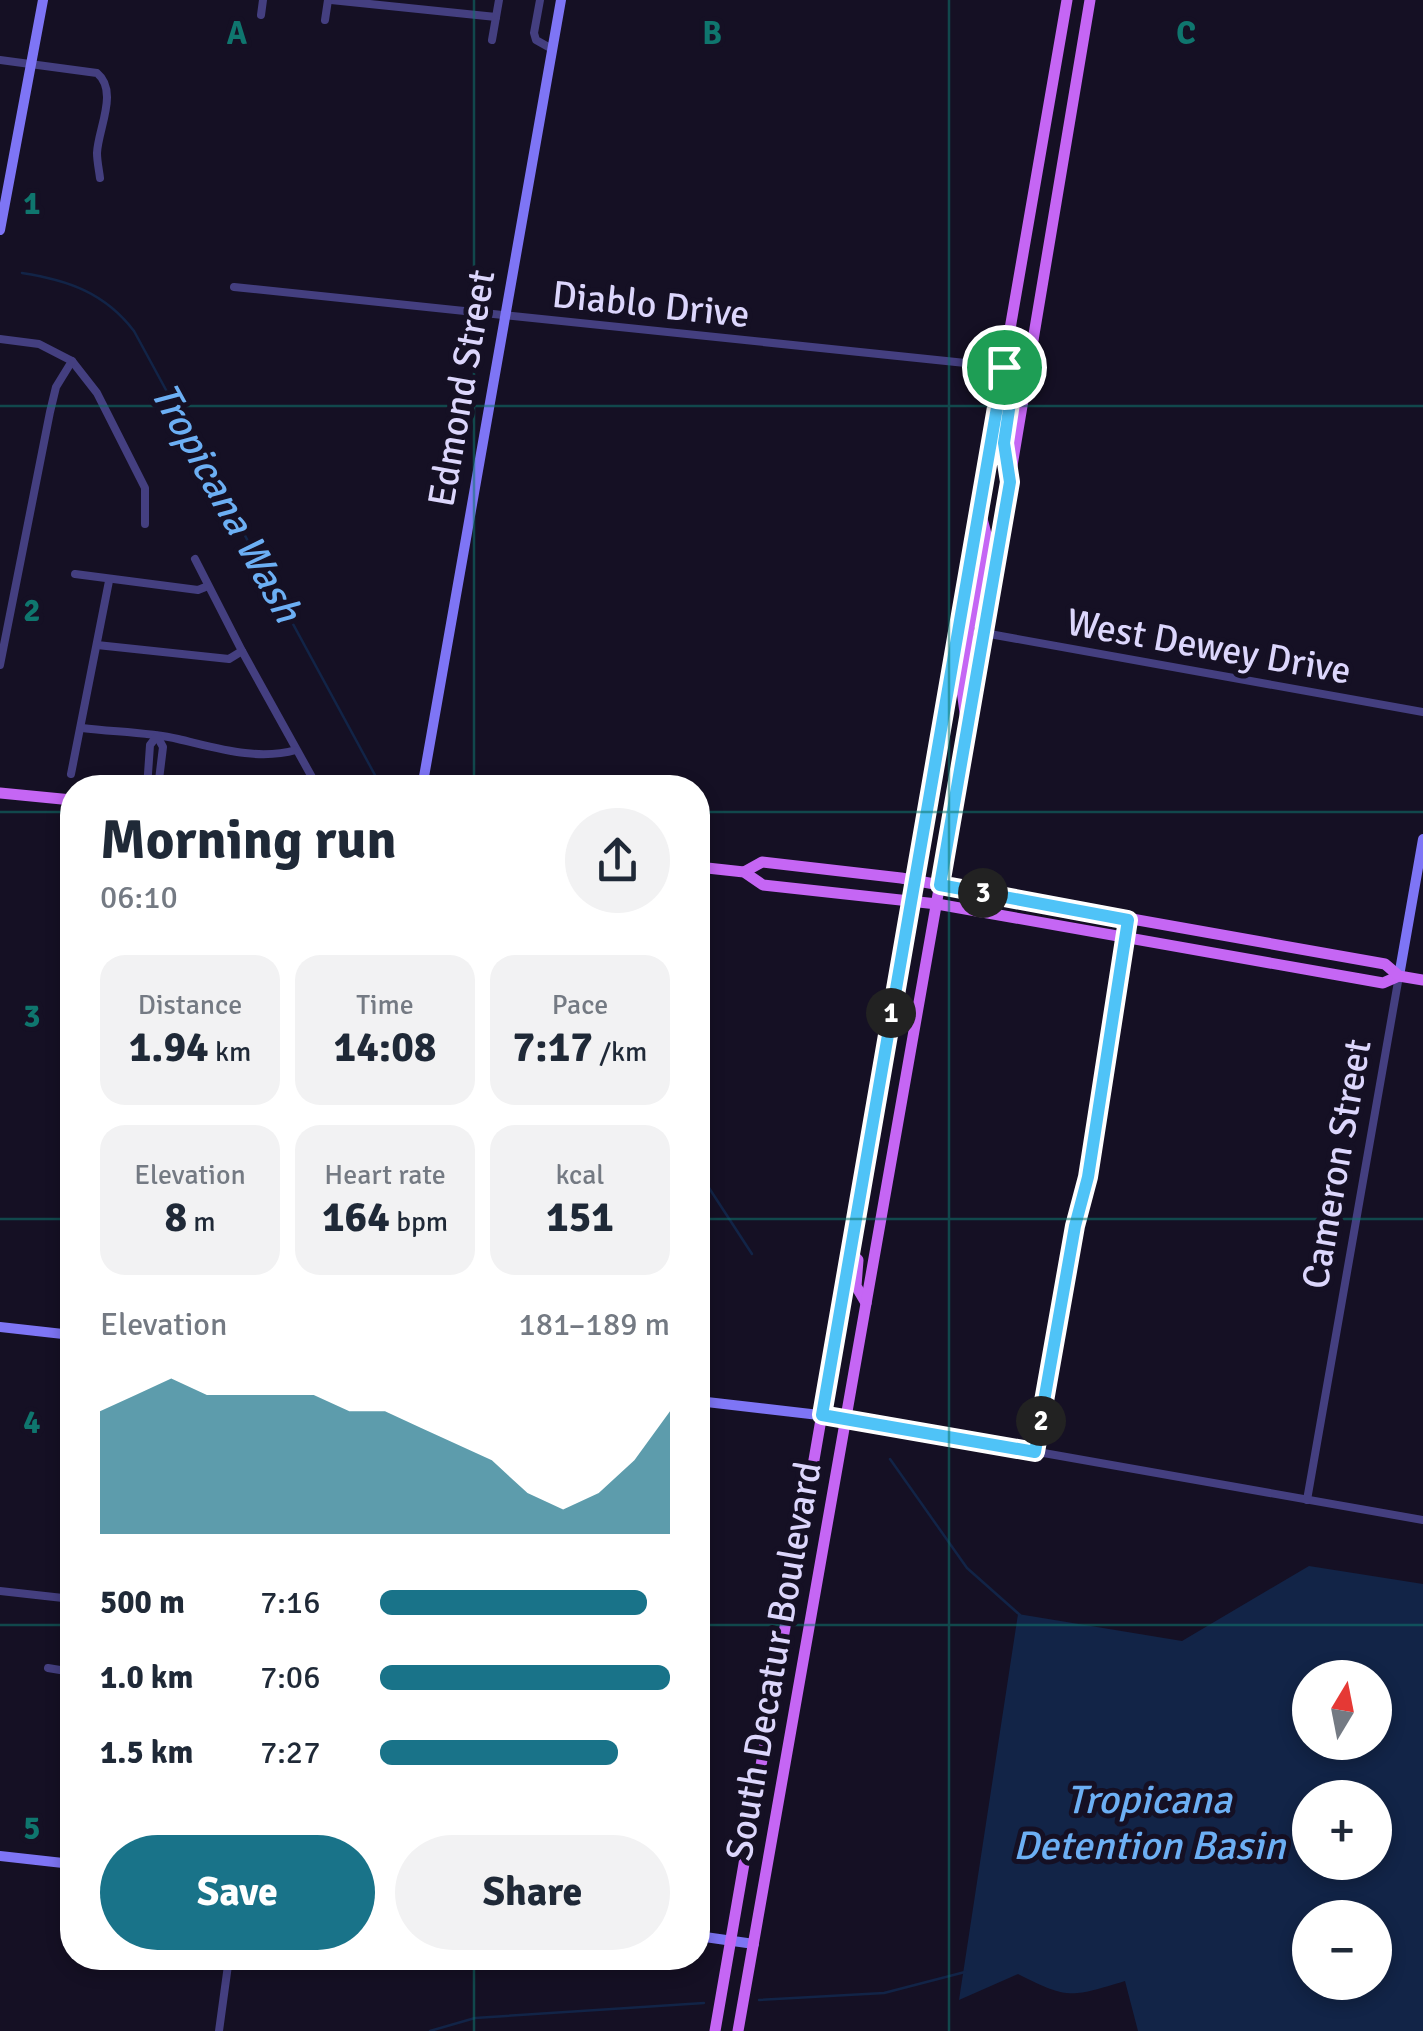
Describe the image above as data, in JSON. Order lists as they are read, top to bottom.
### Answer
{
  "streets": {
    "main road": ["South Decatur Boulevard"],
    "street": [
      "Diablo Drive",
      "Edmond Street",
      "West Dewey Drive",
      "Cameron Street"
    ]
  },
  "crossings": [
    ["Diablo Drive", "Edmond Street"],
    ["Diablo Drive", "South Decatur Boulevard"],
    ["West Dewey Drive", "South Decatur Boulevard"]
  ],
  "water": ["Tropicana Wash", "Tropicana Detention Basin"],
  "north": "top",
  "page": {
    "heading": ["Morning run", "06:10"],
    "pins": ["3", "1", "2"],
    "stats": [
      ["Distance", "1.94 km"],
      ["Time", "14:08"],
      ["Pace", "7:17 /km"],
      ["Elevation", "8 m"],
      ["Heart rate", "164 bpm"],
      ["kcal", "151"]
    ],
    "chart": ["Elevation", "181–189 m"],
    "list": [
      {
        "name": "500 m",
        "note": "7:16"
      },
      {
        "name": "1.0 km",
        "note": "7:06"
      },
      {
        "name": "1.5 km",
        "note": "7:27"
      }
    ],
    "map_buttons": ["+", "−"],
    "buttons": ["Save", "Share"]
  },
  "grid": {
    "columns": ["A", "B", "C"],
    "rows": [
      "1",
      "2",
      "3",
      "4",
      "5"
    ]
  }
}
